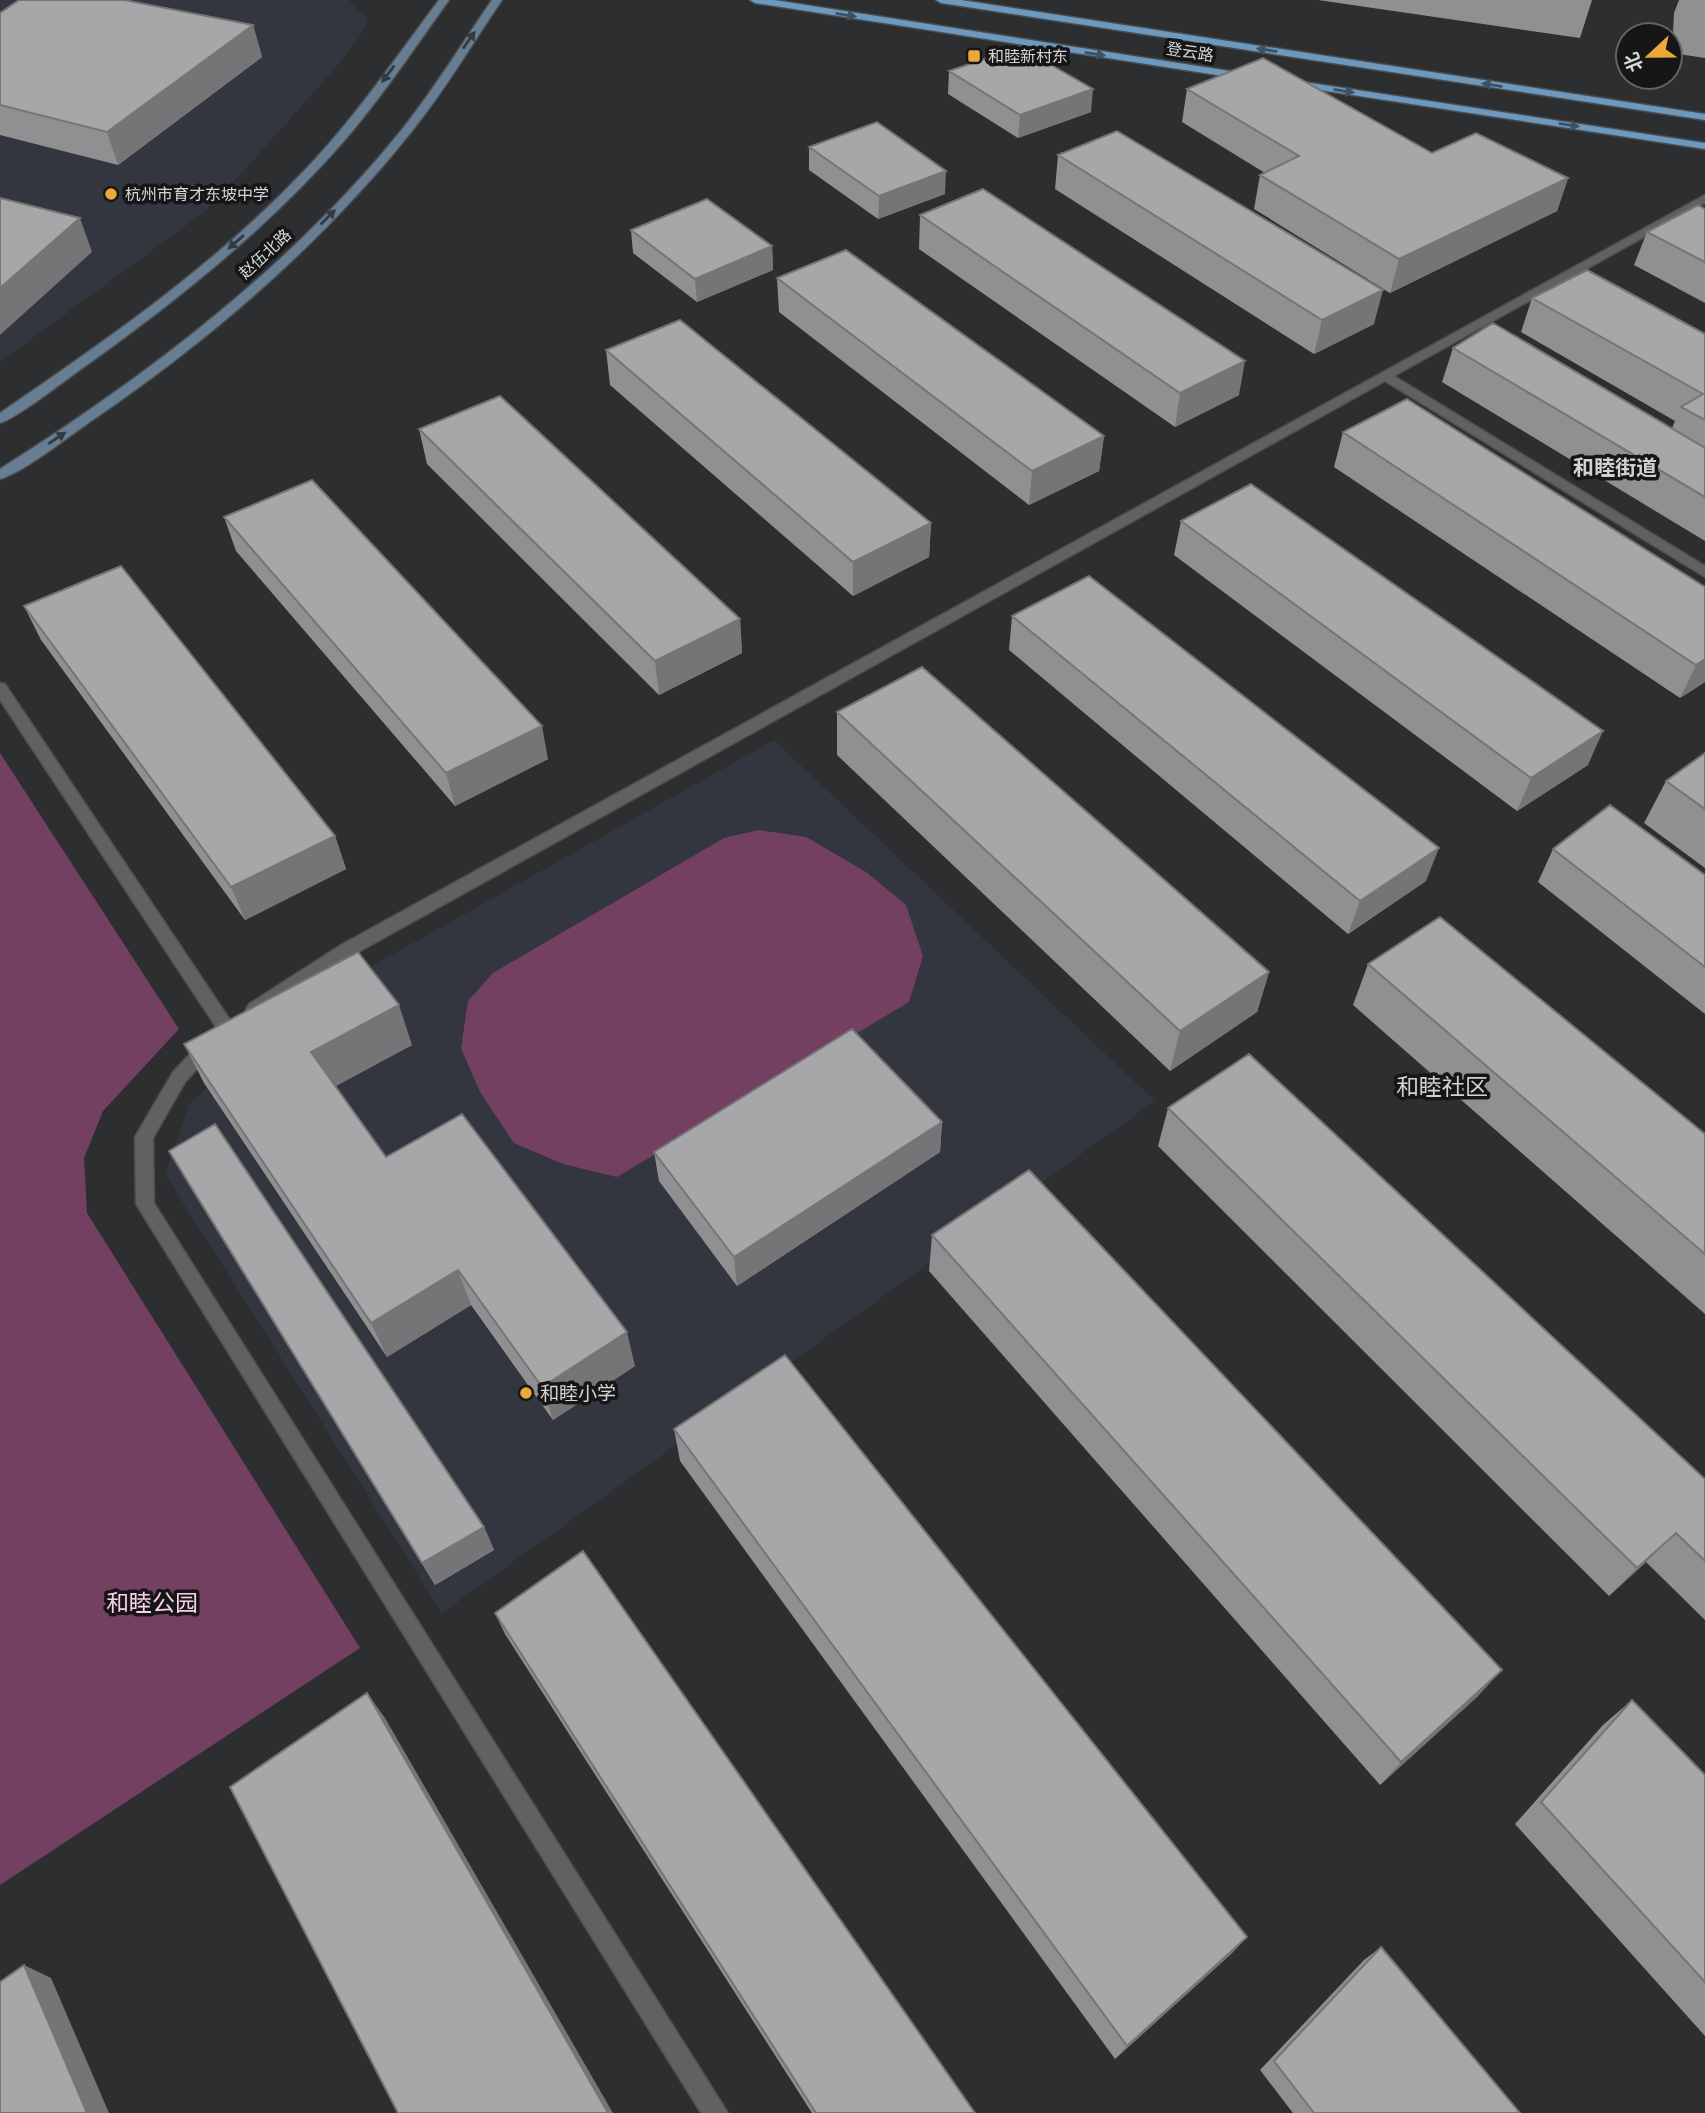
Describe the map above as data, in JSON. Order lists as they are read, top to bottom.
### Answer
{
  "streets": {
    "main road": ["登云路", "赵伍北路"]
  },
  "districts": ["和睦街道", "和睦社区"],
  "parks": ["和睦公园"],
  "places": {
    "transit": ["和睦新村东"],
    "other": ["杭州市育才东坡中学", "和睦小学"]
  },
  "north": "left"
}
